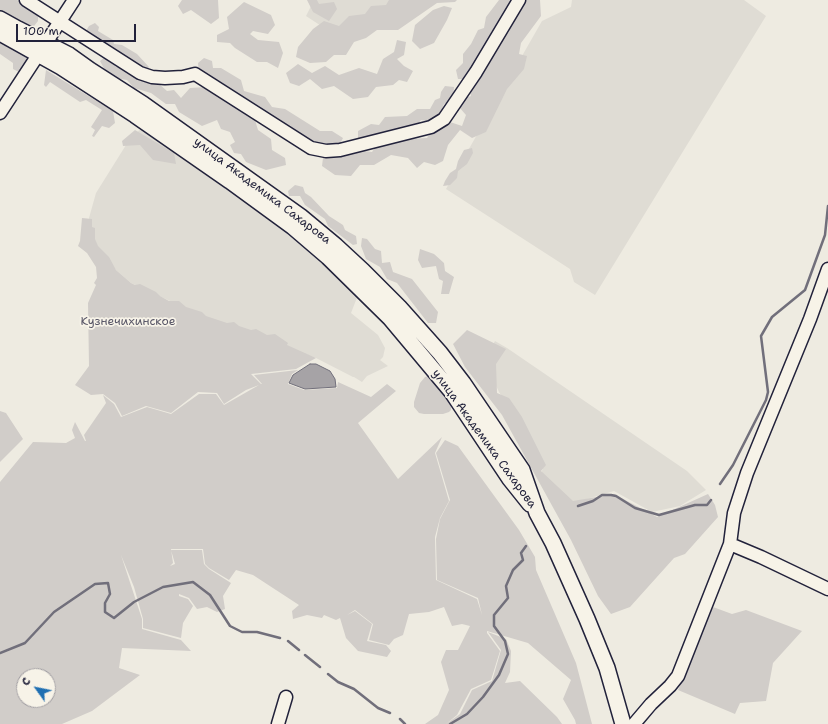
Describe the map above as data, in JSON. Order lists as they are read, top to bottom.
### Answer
{
  "streets": {
    "main road": ["улица Академика Сахарова"]
  },
  "parks": ["Кузнечихинское"],
  "scale_bar": "100 m",
  "north": "top left"
}
